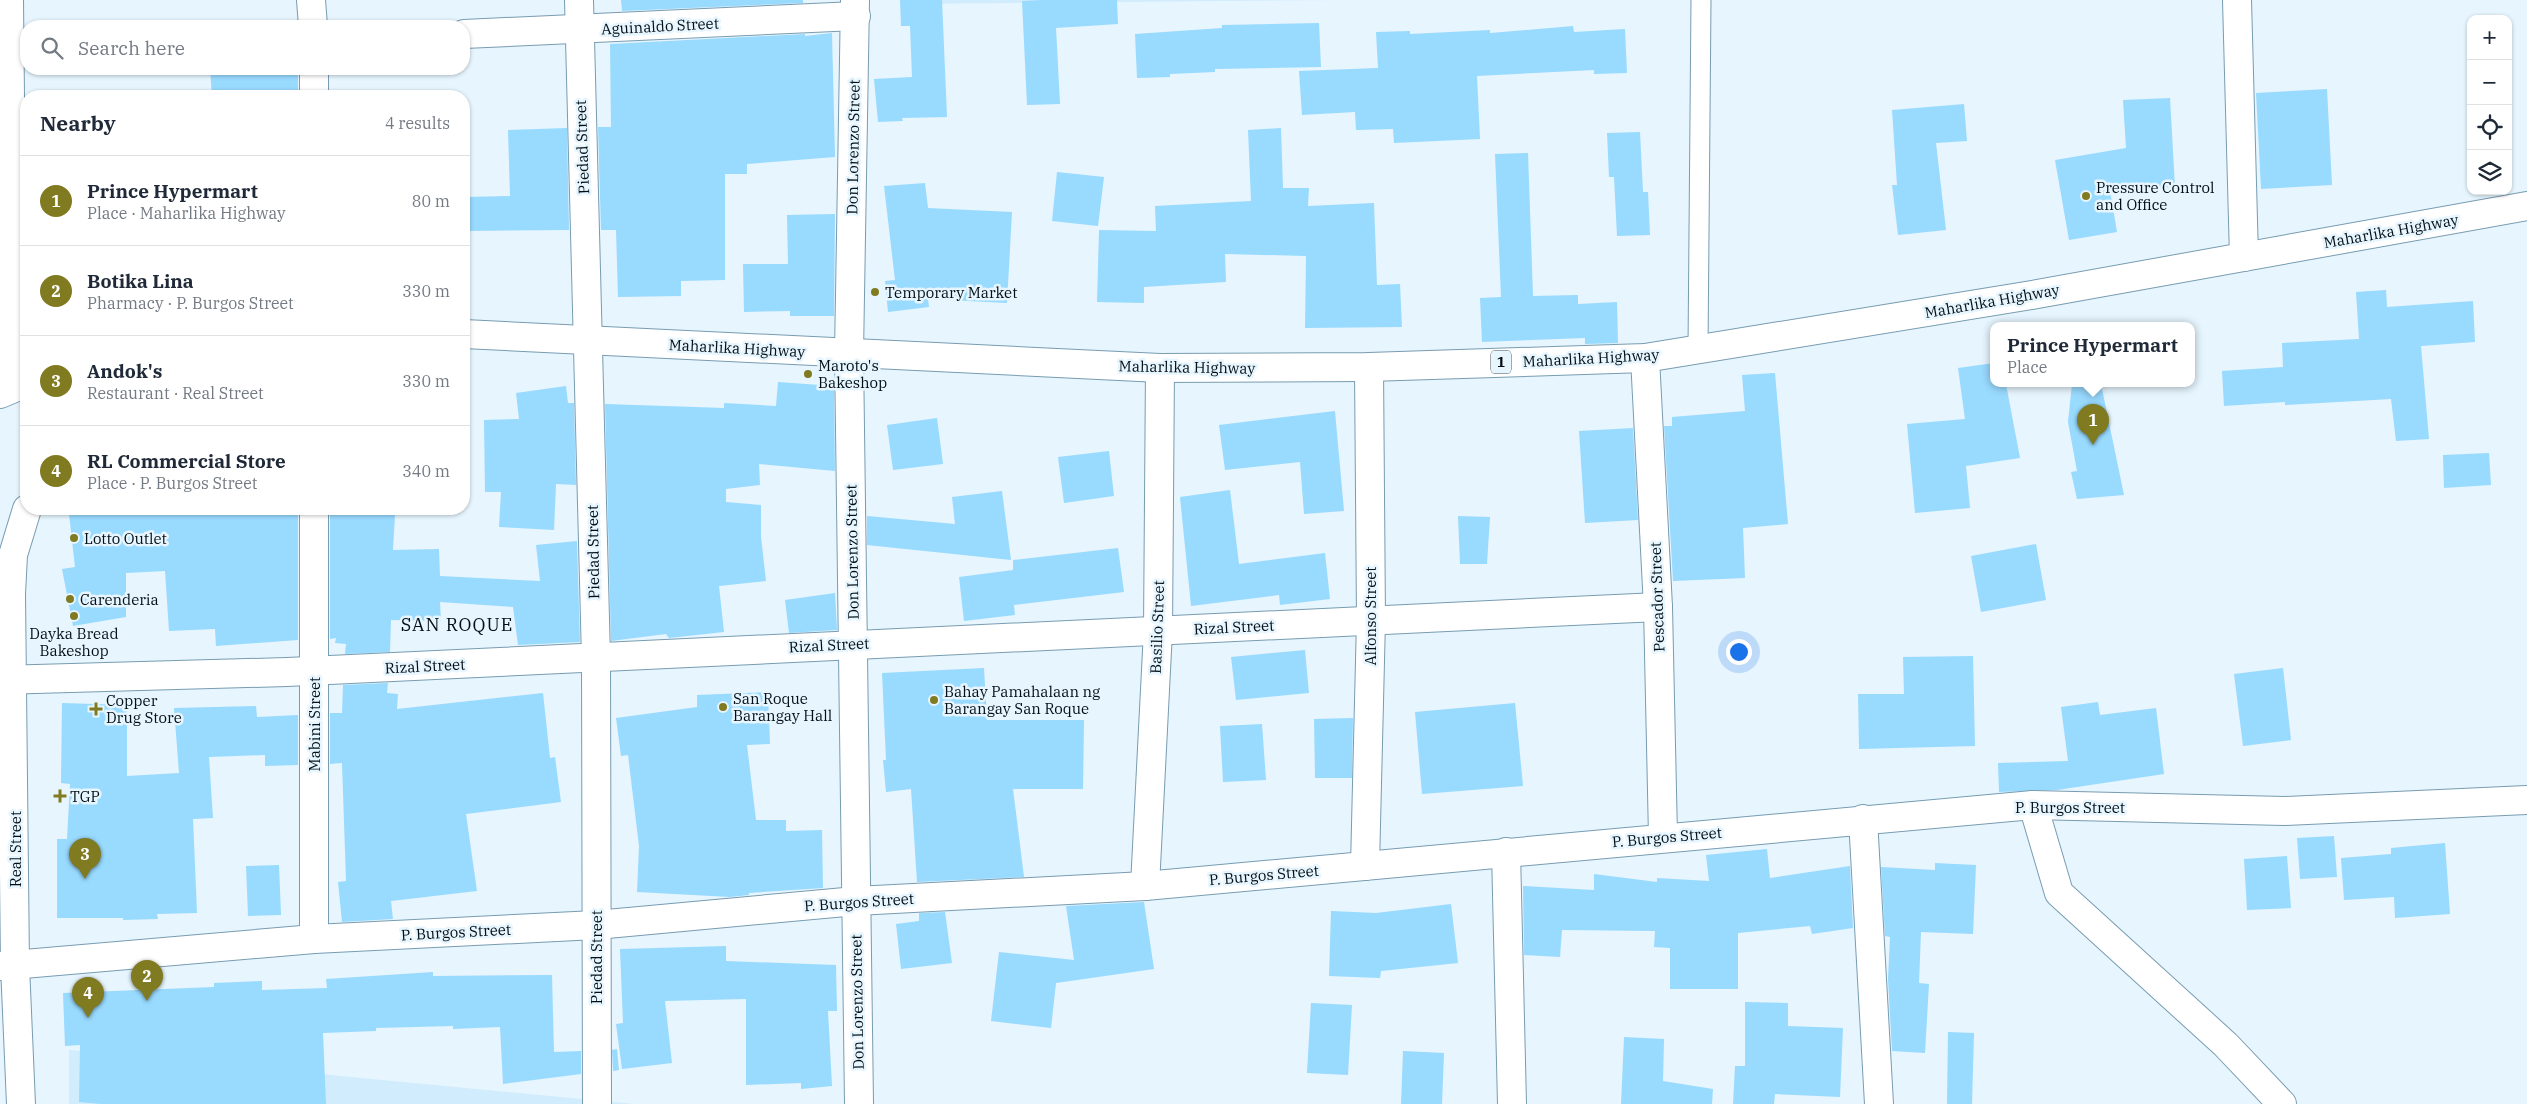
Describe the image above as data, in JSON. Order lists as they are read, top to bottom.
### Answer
{
  "streets": {
    "main road": [
      "Aguinaldo Street",
      "Piedad Street",
      "Don Lorenzo Street",
      "Maharlika Highway",
      "1",
      "Pescador Street",
      "Alfonso Street",
      "Basilio Street",
      "Rizal Street",
      "Mabini Street",
      "P. Burgos Street",
      "Real Street"
    ]
  },
  "crossings": [
    ["Aguinaldo Street", "Piedad Street"],
    ["Aguinaldo Street", "Don Lorenzo Street"],
    ["Piedad Street", "Maharlika Highway"],
    ["Piedad Street", "Rizal Street"],
    ["Piedad Street", "P. Burgos Street"],
    ["Don Lorenzo Street", "Maharlika Highway"],
    ["Don Lorenzo Street", "Rizal Street"],
    ["Don Lorenzo Street", "P. Burgos Street"],
    ["Maharlika Highway", "Pescador Street"],
    ["Maharlika Highway", "Alfonso Street"],
    ["Maharlika Highway", "Basilio Street"],
    ["Pescador Street", "Rizal Street"],
    ["Pescador Street", "P. Burgos Street"],
    ["Alfonso Street", "Rizal Street"],
    ["Alfonso Street", "P. Burgos Street"],
    ["Basilio Street", "Rizal Street"],
    ["Basilio Street", "P. Burgos Street"],
    ["Rizal Street", "Mabini Street"],
    ["Rizal Street", "Real Street"],
    ["Mabini Street", "P. Burgos Street"],
    ["P. Burgos Street", "Real Street"]
  ],
  "districts": ["SAN ROQUE"],
  "places": {
    "other": [
      "Pressure Control and Office",
      "Temporary Market",
      "Maroto's Bakeshop",
      "Lotto Outlet",
      "Carenderia",
      "Dayka Bread Bakeshop",
      "Bahay Pamahalaan ng Barangay San Roque",
      "San Roque Barangay Hall"
    ],
    "health": ["Copper Drug Store", "TGP"]
  },
  "page": {
    "map_buttons": ["+", "−"],
    "search": "Search here",
    "heading": ["Nearby", "4 results"],
    "list": [
      {
        "mark": "1",
        "name": "Prince Hypermart",
        "note": "Place · Maharlika Highway",
        "value": "80 m"
      },
      {
        "mark": "2",
        "name": "Botika Lina",
        "note": "Pharmacy · P. Burgos Street",
        "value": "330 m"
      },
      {
        "mark": "3",
        "name": "Andok's",
        "note": "Restaurant · Real Street",
        "value": "330 m"
      },
      {
        "mark": "4",
        "name": "RL Commercial Store",
        "note": "Place · P. Burgos Street",
        "value": "340 m"
      }
    ],
    "popup": ["Prince Hypermart", "Place"],
    "pins": [
      "1",
      "3",
      "2",
      "4"
    ]
  }
}
